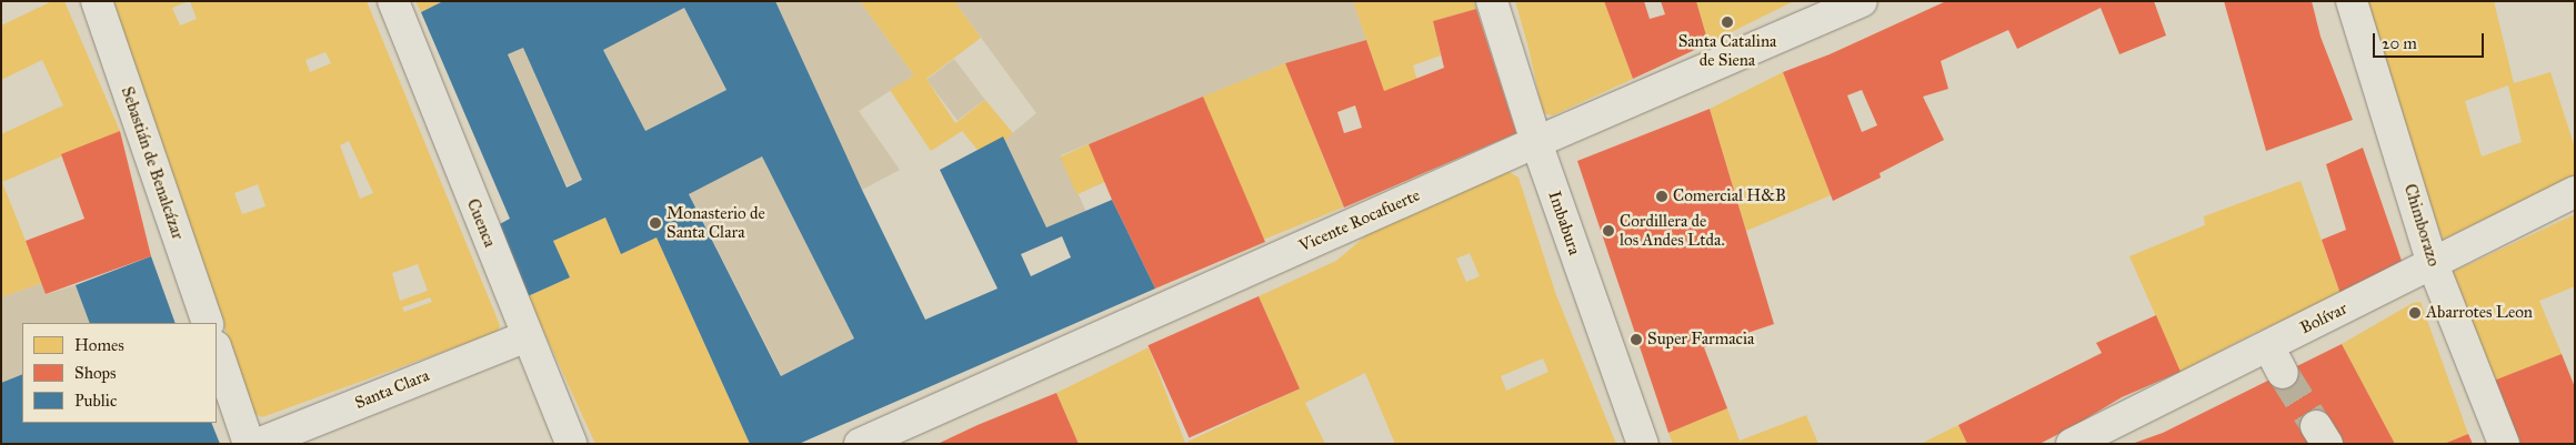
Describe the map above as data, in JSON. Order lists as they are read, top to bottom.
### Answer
{
  "streets": {
    "street": [
      "Sebastián de Benalcázar",
      "Vicente Rocafuerte",
      "Cuenca",
      "Imbabura",
      "Chimborazo",
      "Bolívar",
      "Santa Clara"
    ]
  },
  "crossings": [
    ["Vicente Rocafuerte", "Imbabura"],
    ["Cuenca", "Santa Clara"],
    ["Chimborazo", "Bolívar"]
  ],
  "places": [
    "Santa Catalina de Siena",
    "Comercial H&B",
    "Monasterio de Santa Clara",
    "Cordillera de los Andes Ltda.",
    "Abarrotes Leon",
    "Super Farmacia"
  ],
  "legend": ["Homes", "Shops", "Public"],
  "scale_bar": "20 m"
}
